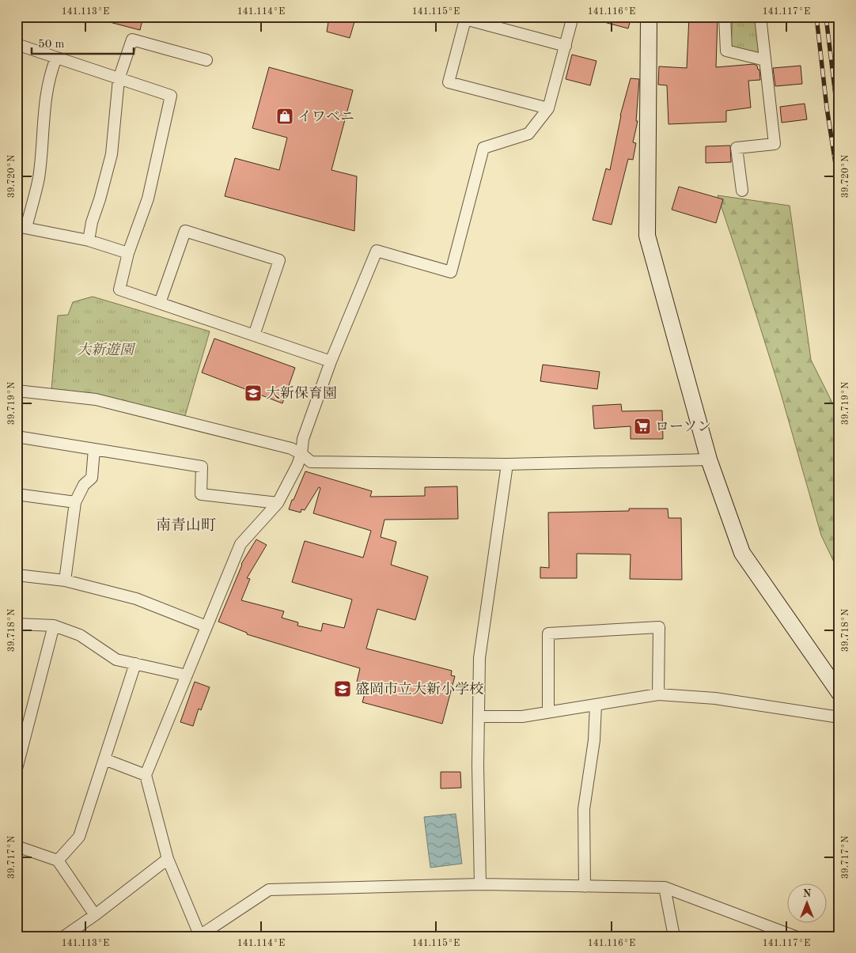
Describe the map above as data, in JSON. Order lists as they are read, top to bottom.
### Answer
{
  "districts": ["南青山町"],
  "parks": ["大新遊園"],
  "places": {
    "shop": ["イワベニ"],
    "school or university": ["大新保育園", "盛岡市立大新小学校"],
    "supermarket": ["ローソン"]
  },
  "scale_bar": "50 m",
  "north": "top",
  "coordinates": [
    "141.113°E",
    "141.114°E",
    "141.115°E",
    "141.116°E",
    "141.117°E",
    "39.720°N",
    "39.719°N",
    "39.718°N",
    "39.717°N"
  ]
}
